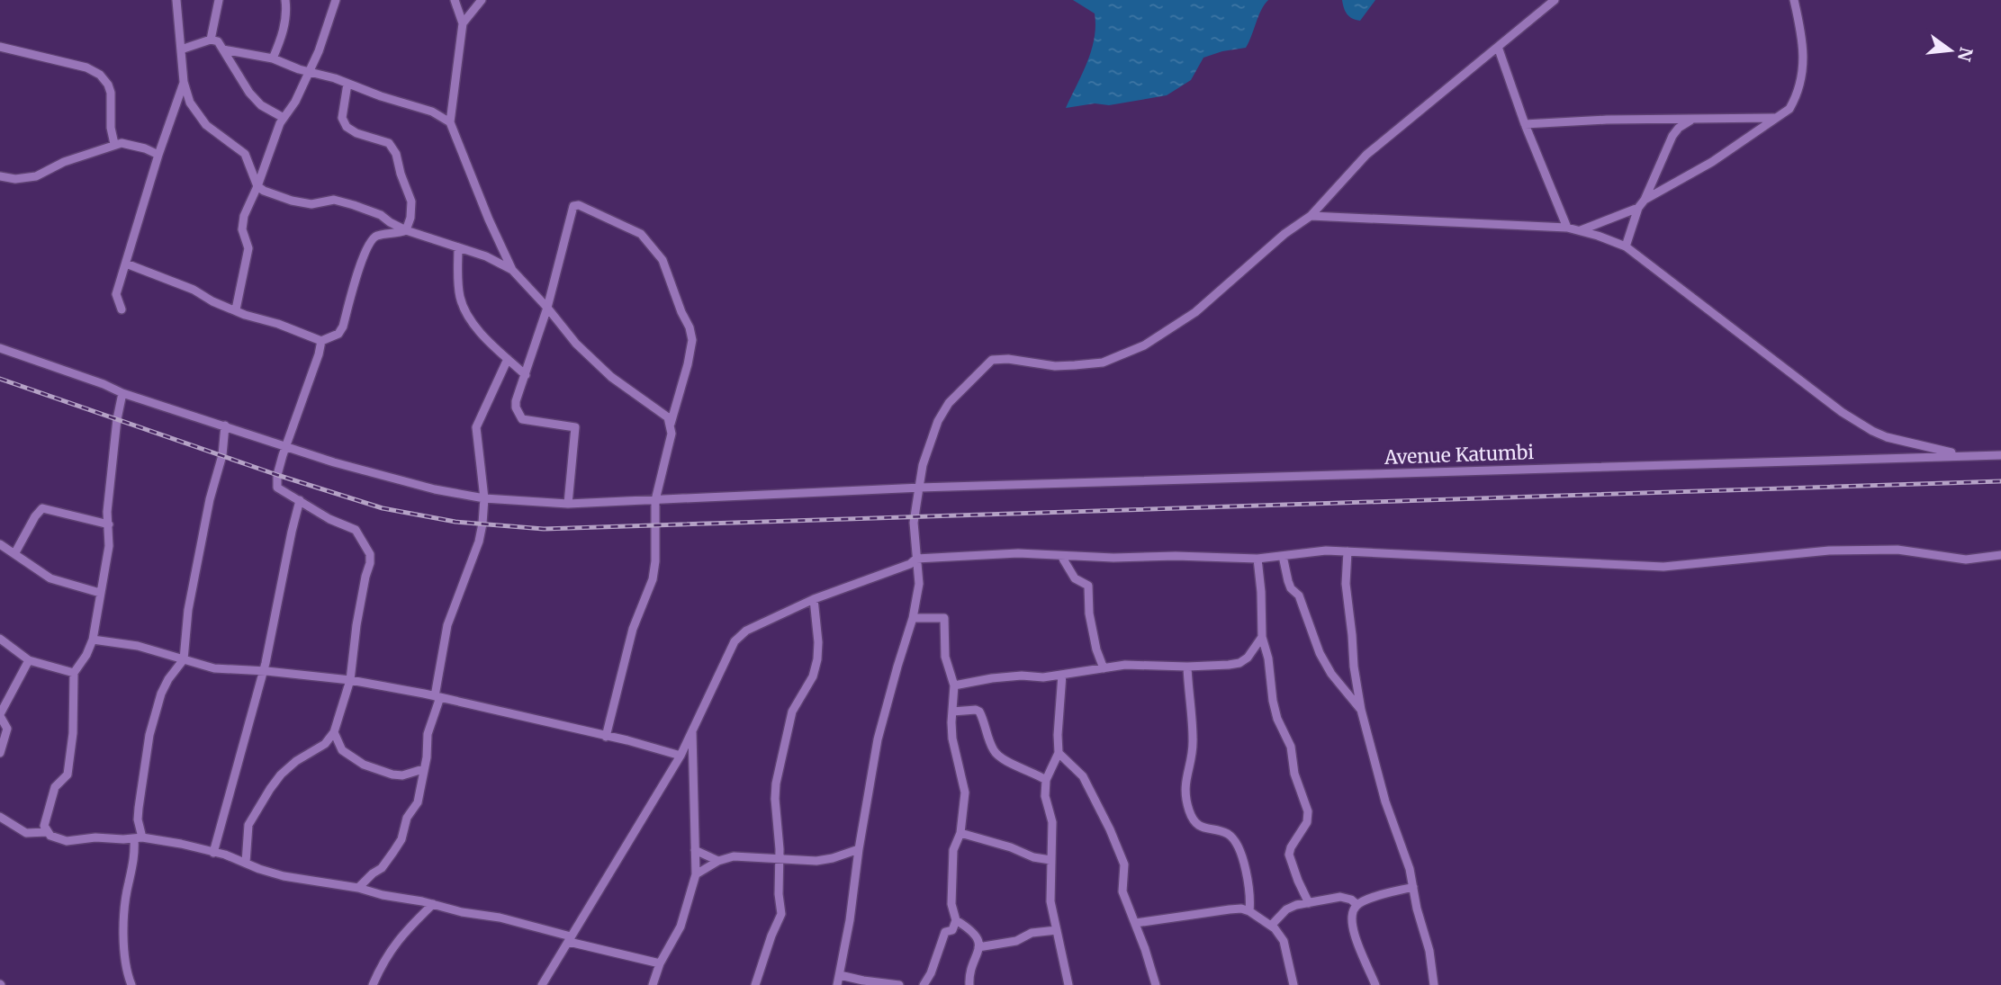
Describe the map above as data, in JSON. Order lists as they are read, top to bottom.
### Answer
{
  "streets": {
    "street": ["Avenue Katumbi"]
  },
  "north": "right"
}
